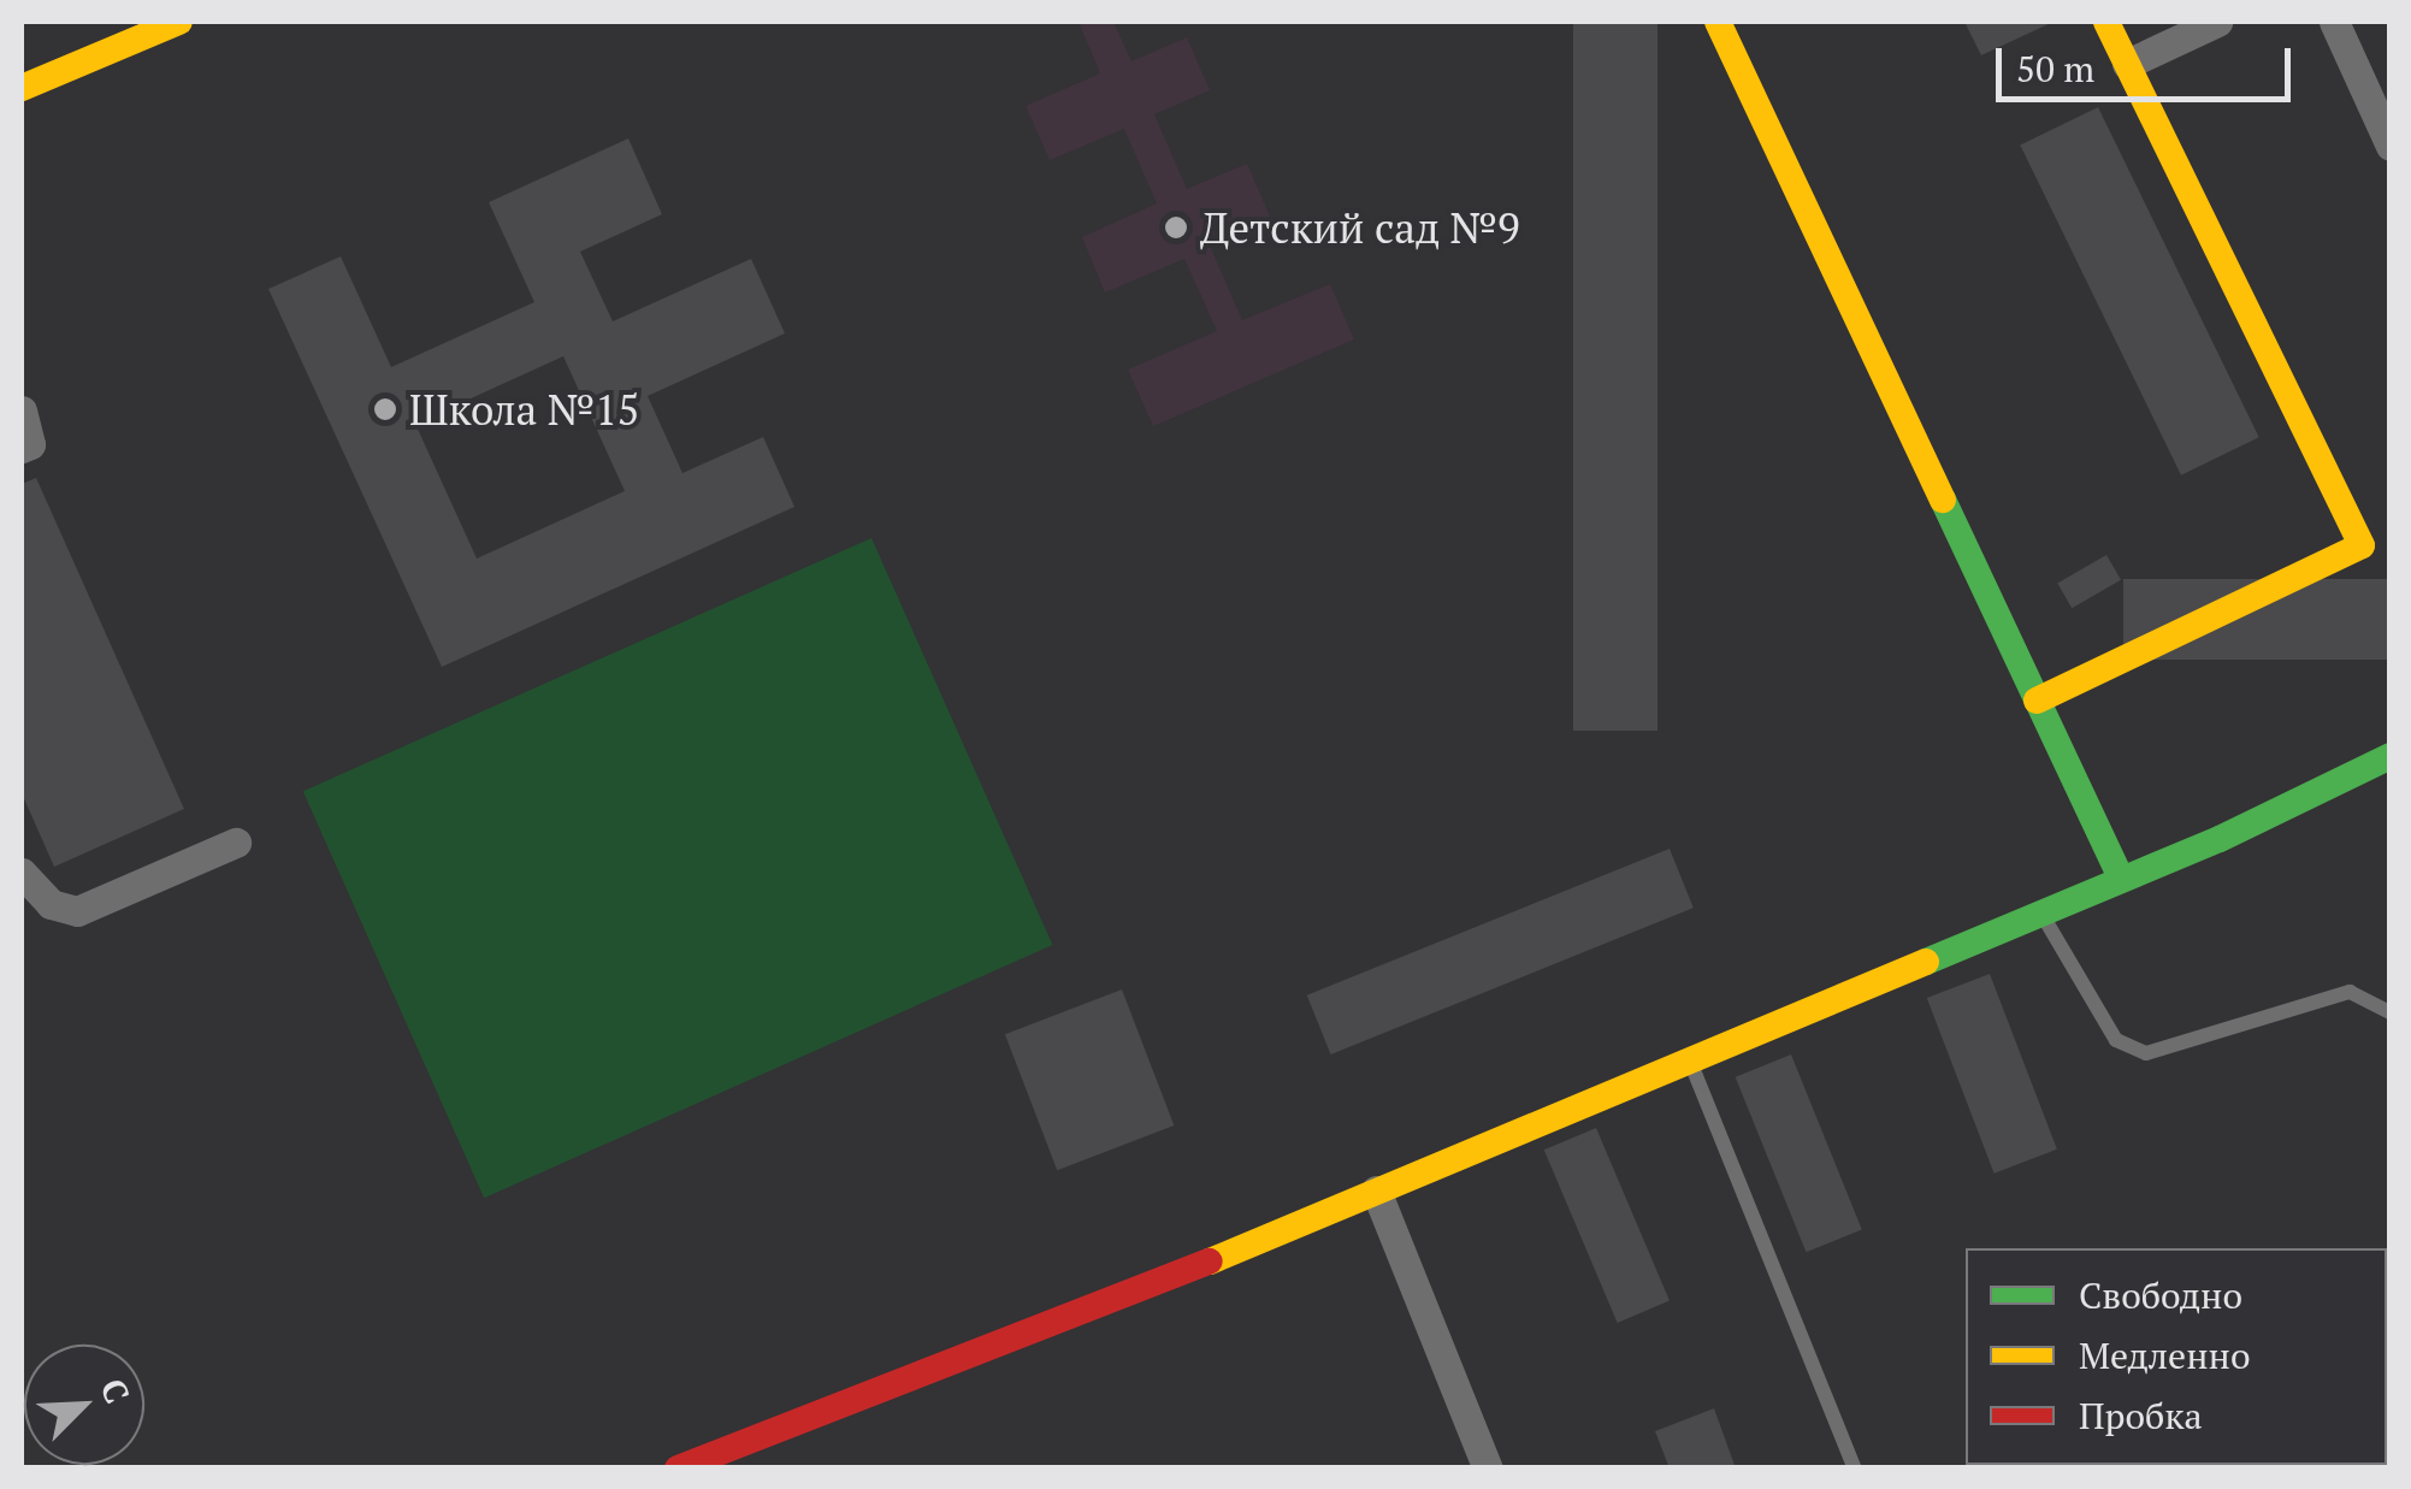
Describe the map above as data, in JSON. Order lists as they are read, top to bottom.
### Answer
{
  "places": ["Детский сад №9", "Школа №15"],
  "legend": ["Свободно", "Медленно", "Пробка"],
  "scale_bar": "50 m",
  "north": "top right"
}
